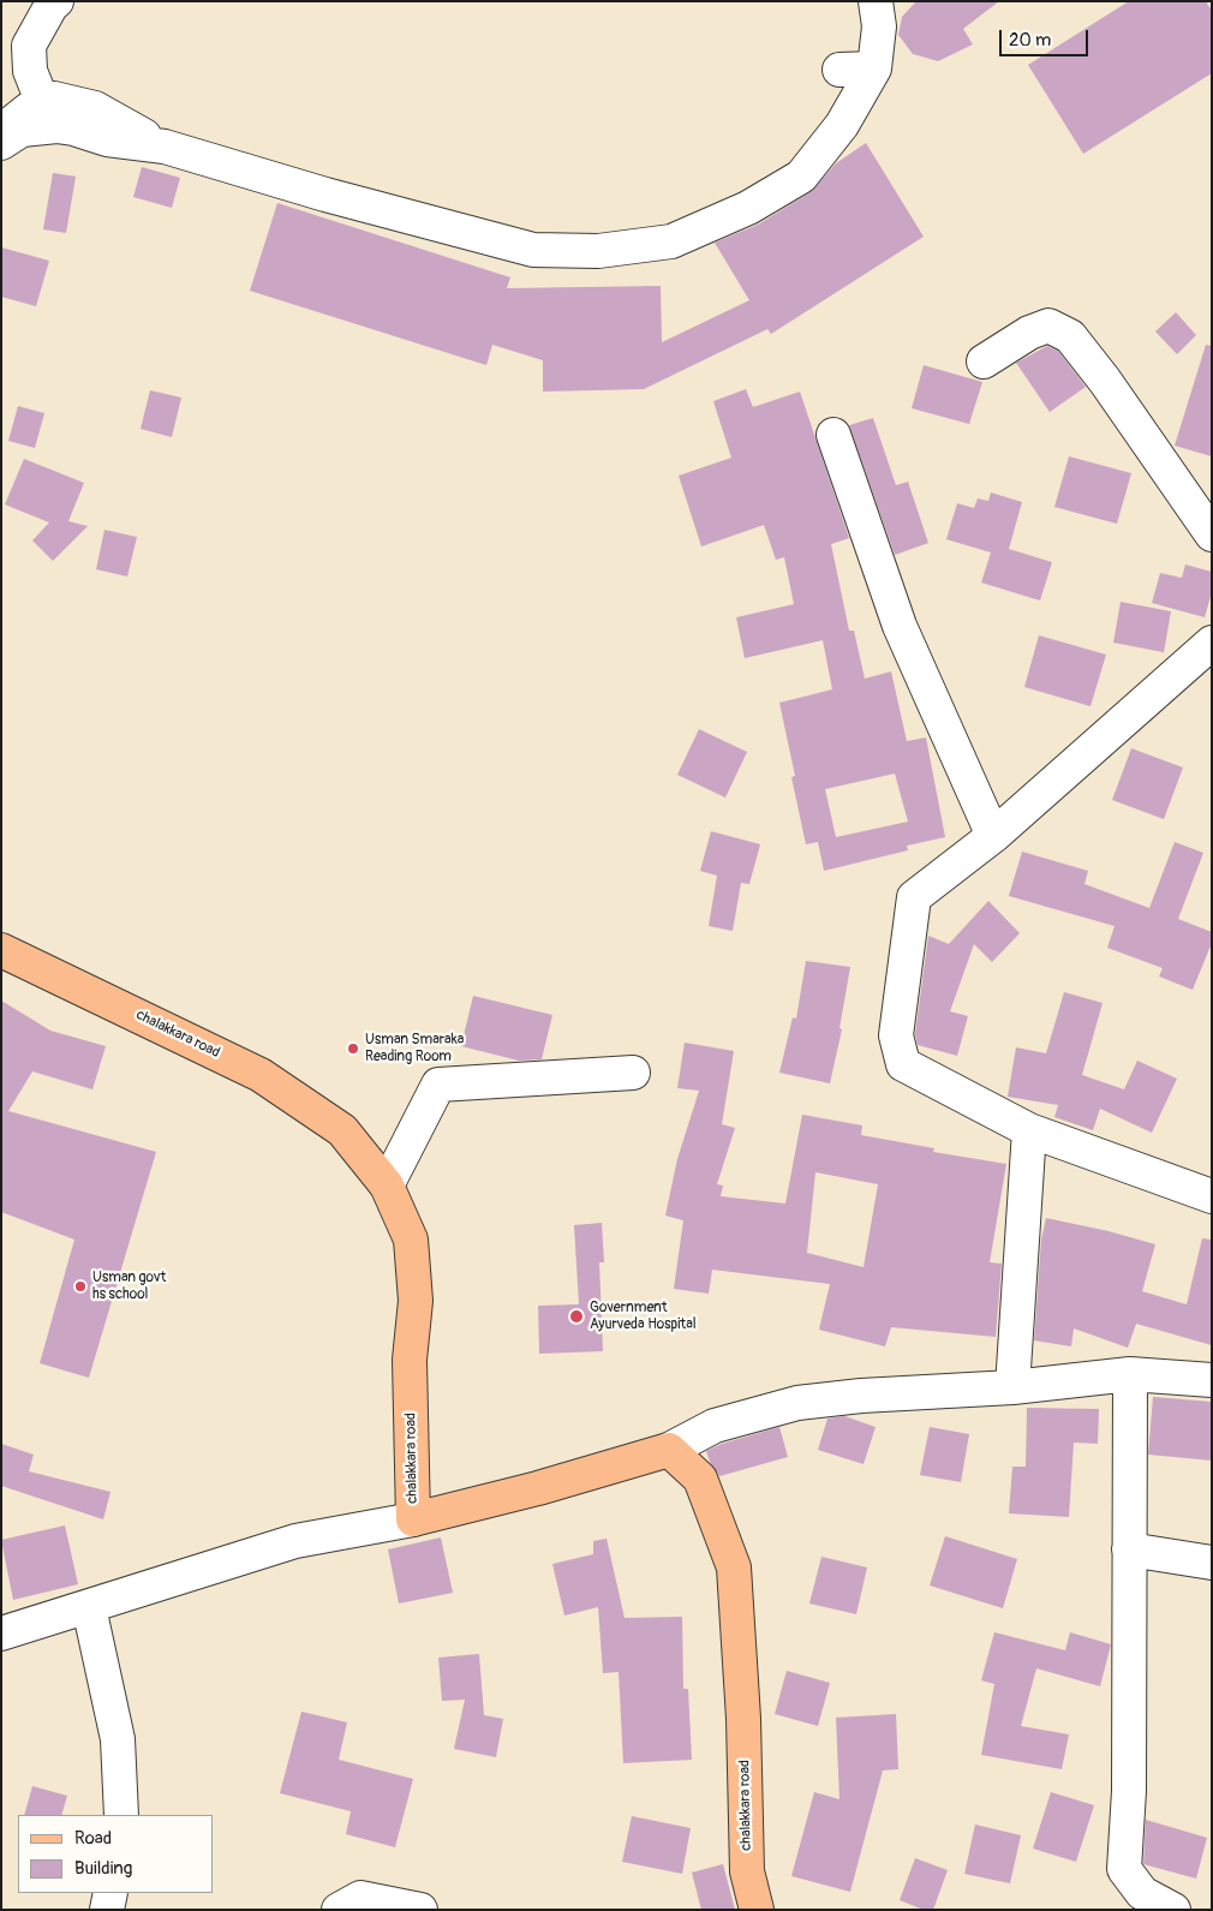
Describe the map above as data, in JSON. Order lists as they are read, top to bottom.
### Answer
{
  "streets": {
    "main road": ["chalakkara road"]
  },
  "places": ["Usman Smaraka Reading Room", "Usman govt hs school", "Government Ayurveda Hospital"],
  "legend": ["Road", "Building"],
  "scale_bar": "20 m"
}
